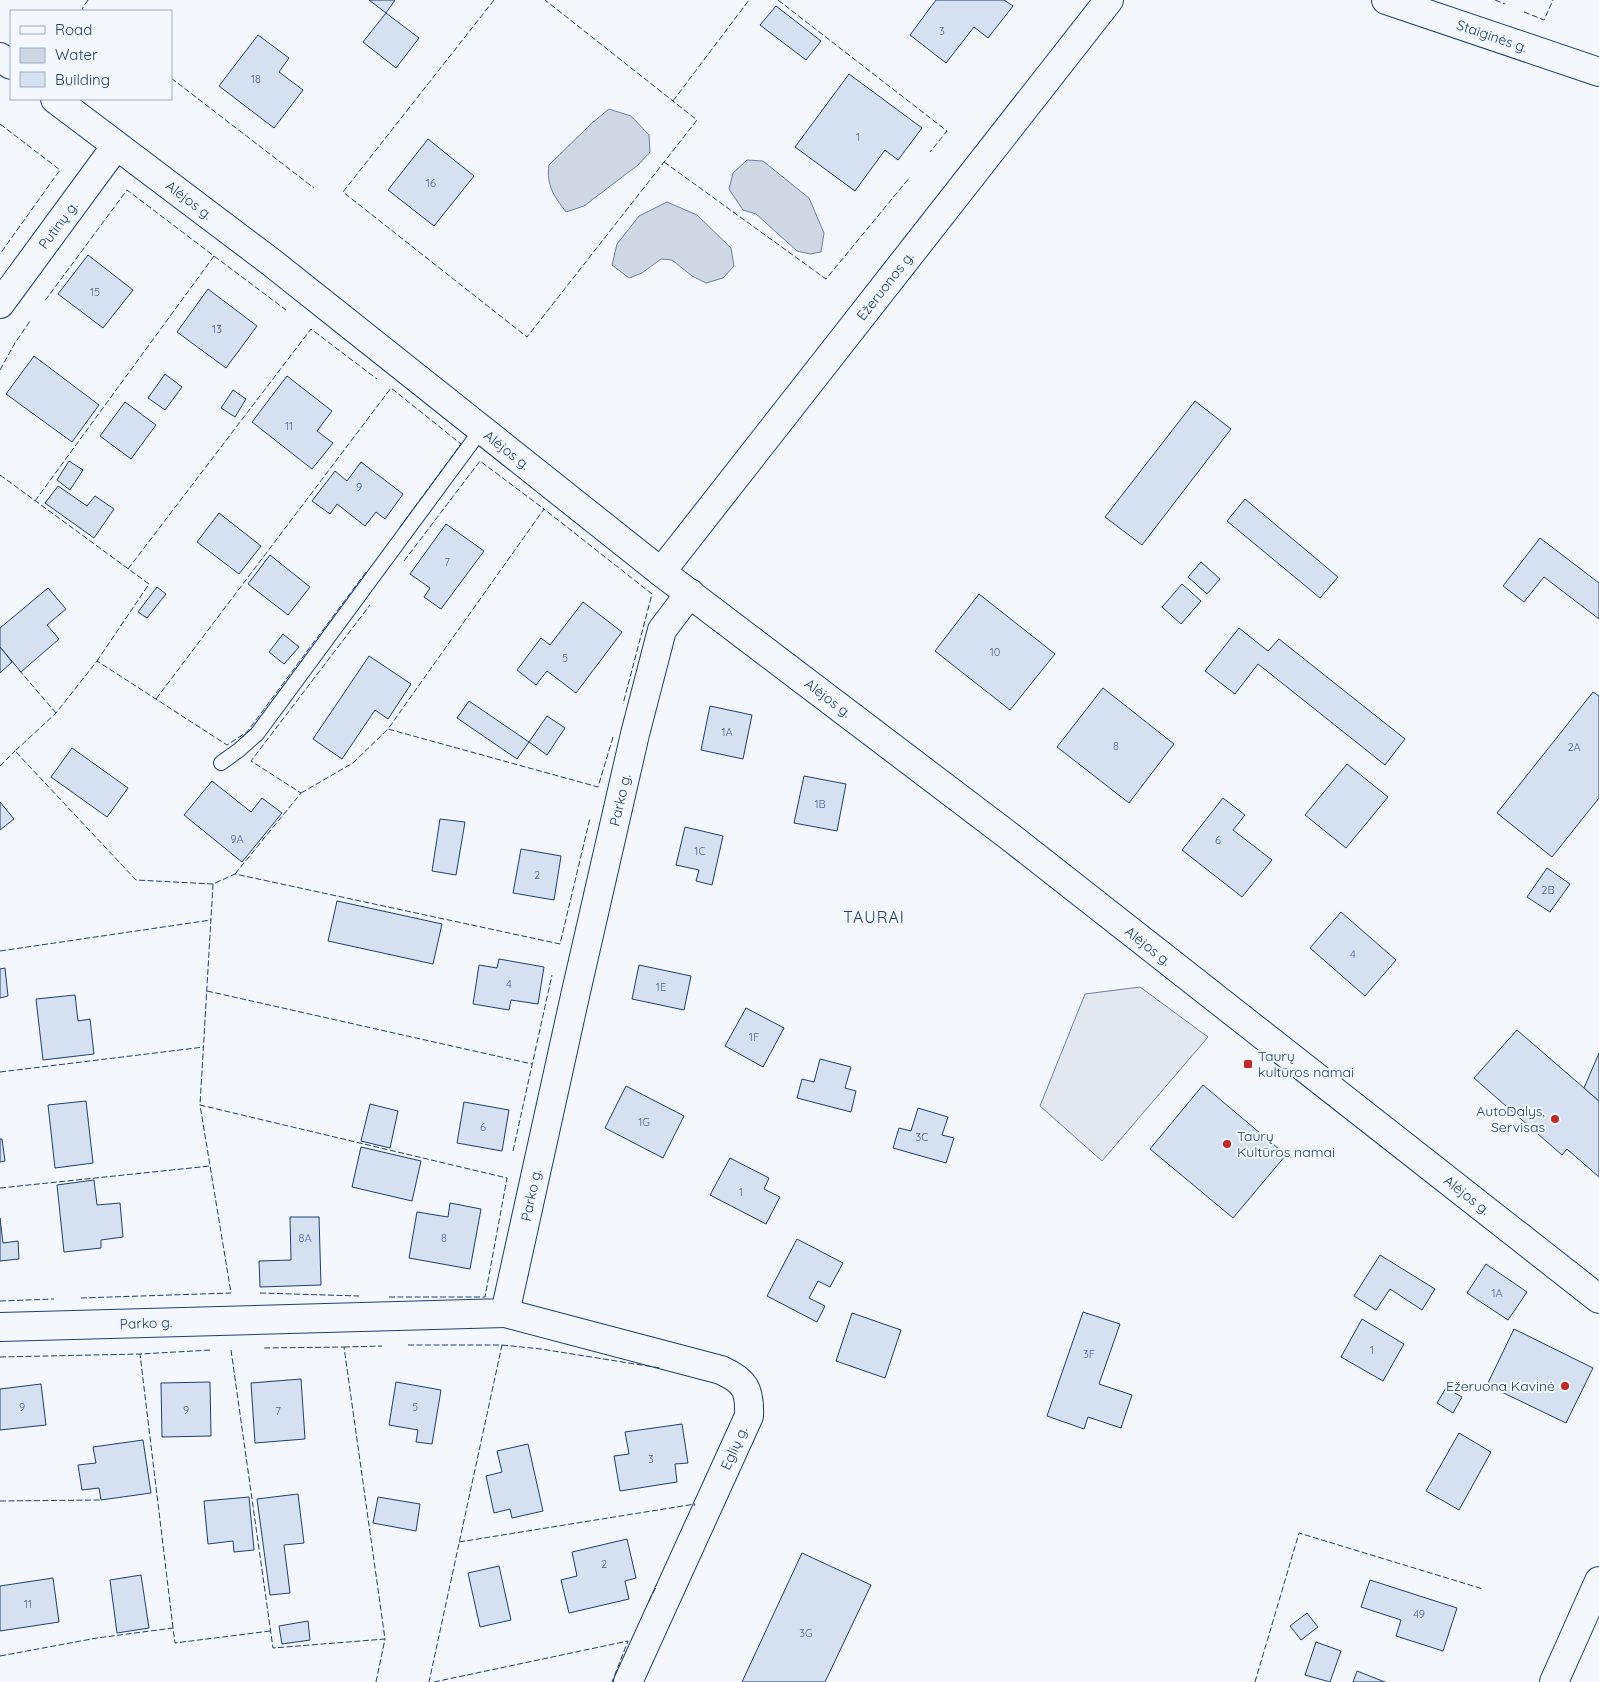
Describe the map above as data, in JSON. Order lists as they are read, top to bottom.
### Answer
{
  "streets": {
    "main road": [
      "Staiginės g.",
      "Alėjos g.",
      "Putinų g.",
      "Ežeruonos g.",
      "Parko g.",
      "Eglių g."
    ]
  },
  "crossings": [
    ["Alėjos g.", "Putinų g."],
    ["Alėjos g.", "Ežeruonos g."],
    ["Alėjos g.", "Parko g."],
    ["Parko g.", "Eglių g."]
  ],
  "districts": ["TAURAI"],
  "places": {
    "transit": ["Taurų kultūros namai"],
    "other": ["AutoDalys, Servisas", "Taurų Kultūros namai", "Ežeruona Kavinė"]
  },
  "house_numbers": [
    "3",
    "18",
    "1",
    "16",
    "15",
    "13",
    "11",
    "9",
    "7",
    "10",
    "5",
    "1A",
    "8",
    "2A",
    "1B",
    "9A",
    "6",
    "1C",
    "2",
    "2B",
    "4",
    "4",
    "1E",
    "1F",
    "1G",
    "6",
    "3C",
    "1",
    "8A",
    "8",
    "1A",
    "1",
    "3F",
    "9",
    "5",
    "9",
    "7",
    "3",
    "2",
    "11",
    "49",
    "3G"
  ],
  "legend": ["Road", "Water", "Building"]
}
